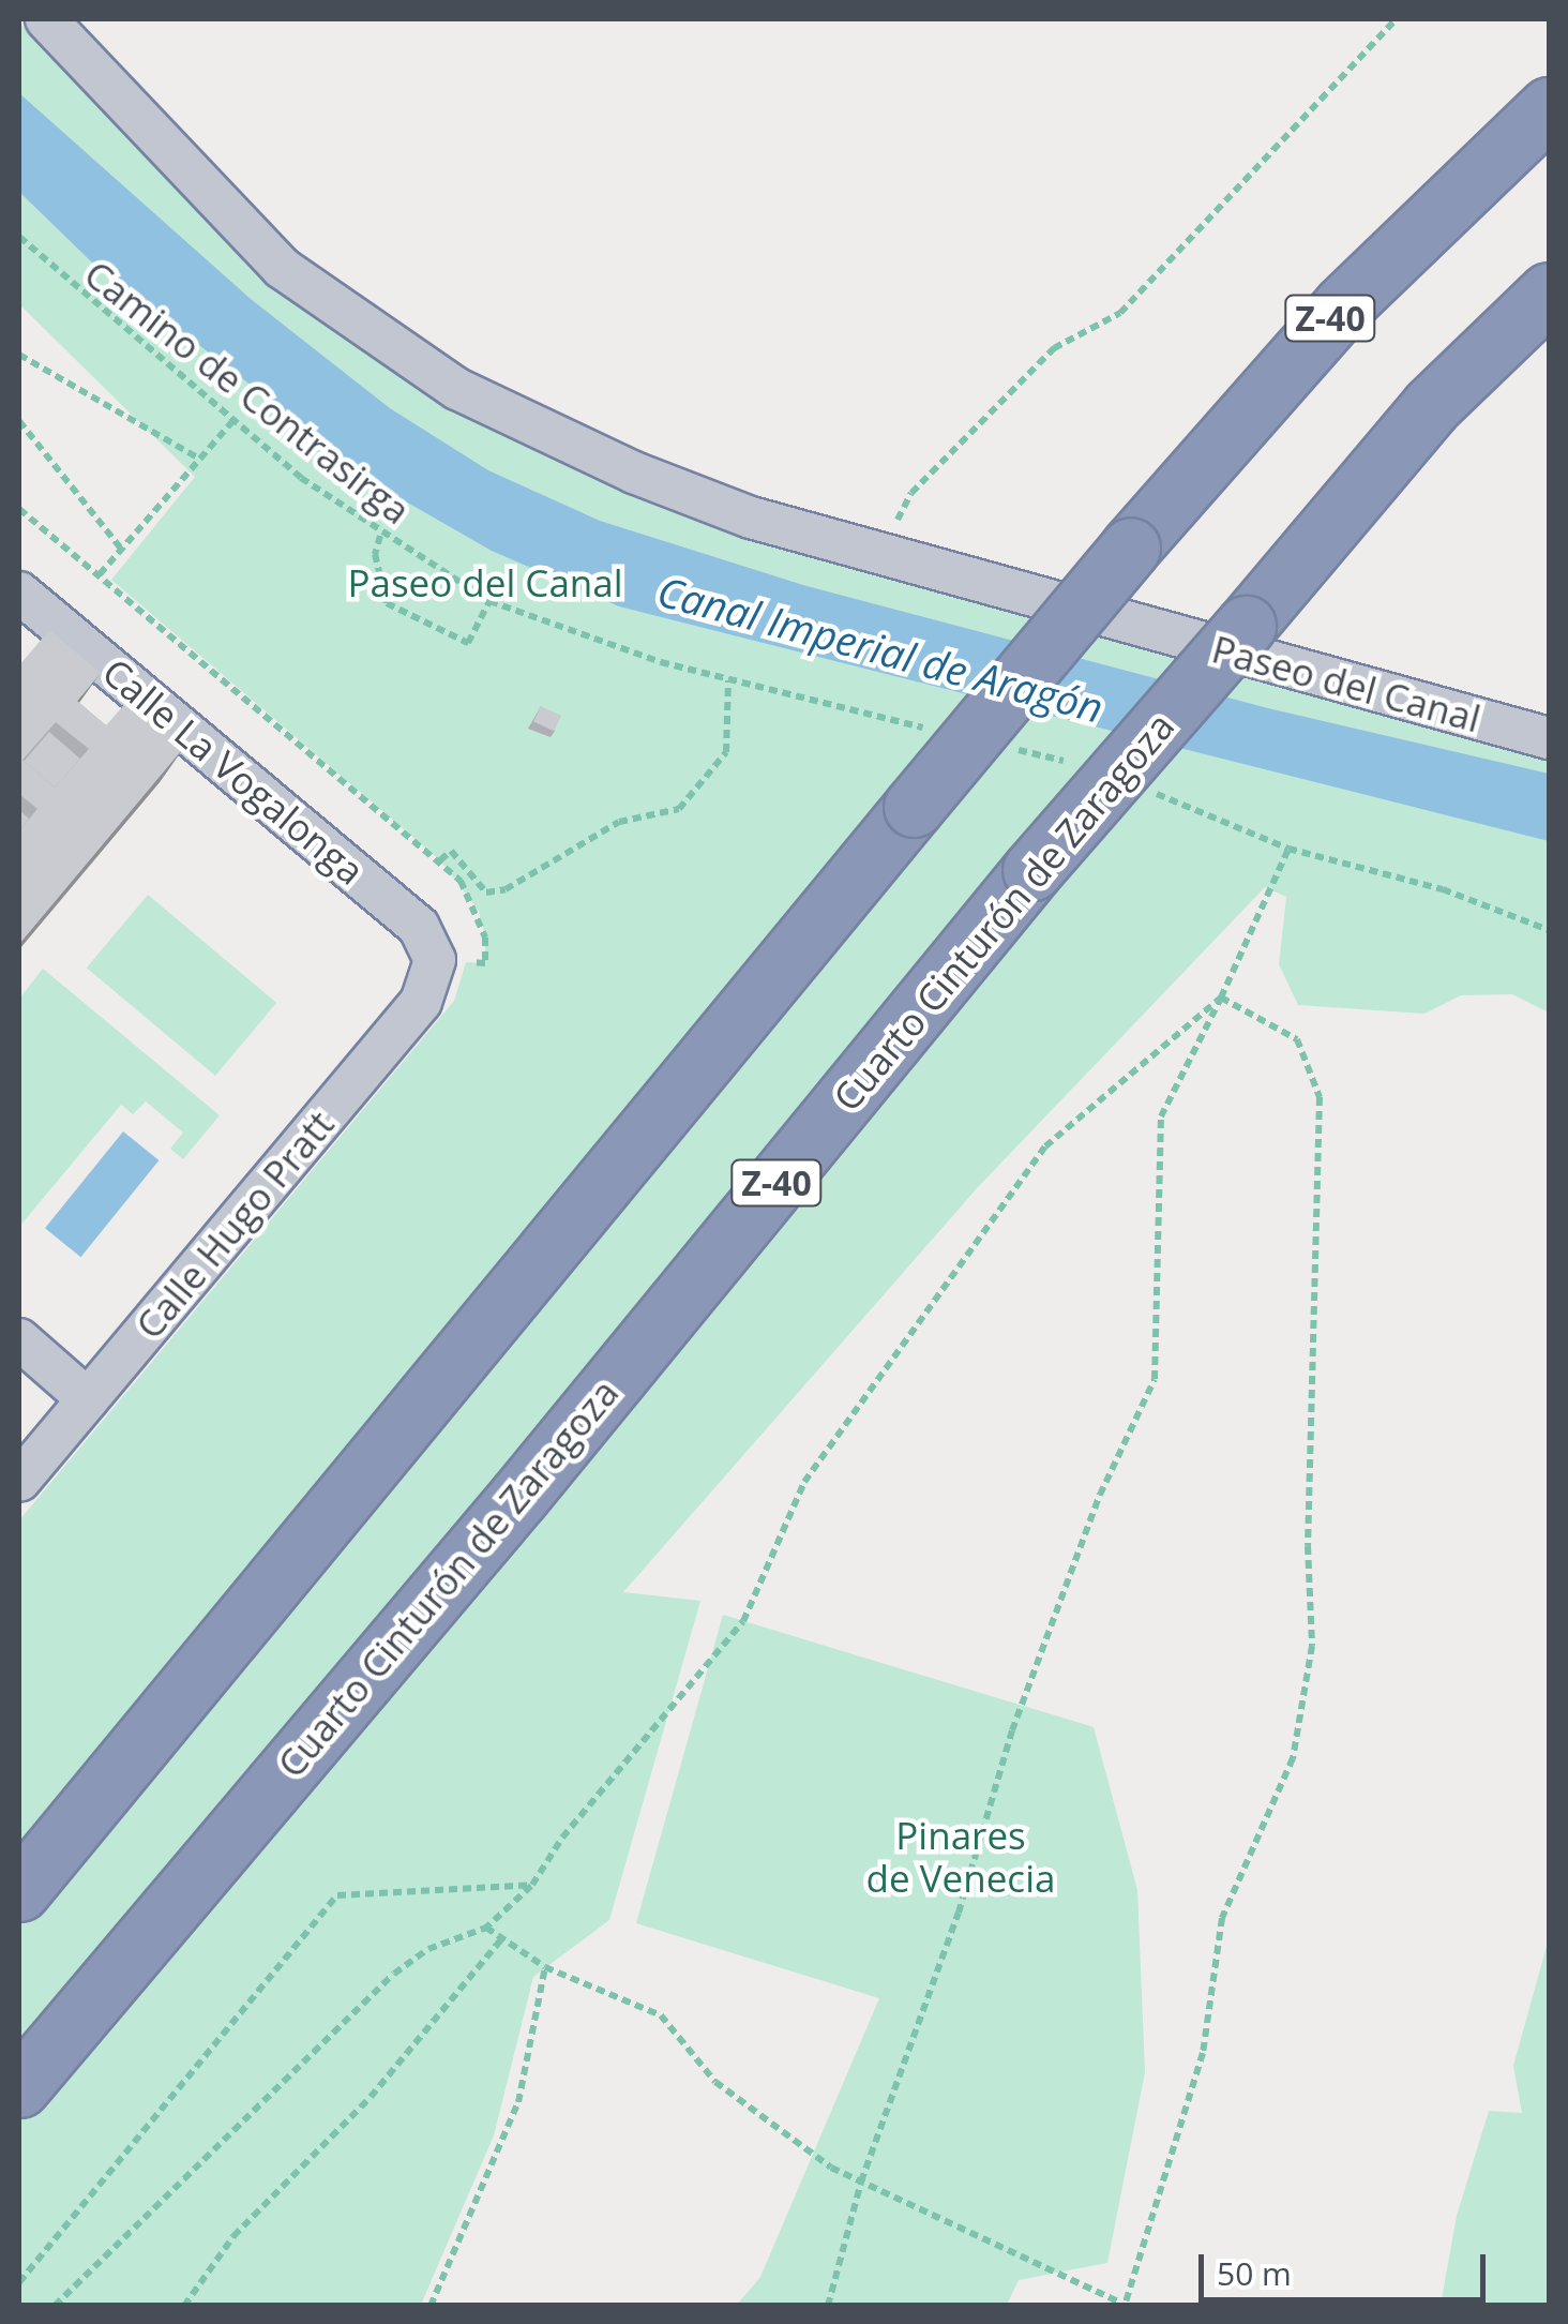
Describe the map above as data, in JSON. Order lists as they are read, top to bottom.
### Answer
{
  "streets": {
    "highway": ["Z-40", "Cuarto Cinturón de Zaragoza"],
    "street": ["Paseo del Canal", "Calle La Vogalonga", "Calle Hugo Pratt"],
    "path": ["Camino de Contrasirga"]
  },
  "crossings": [
    ["Calle La Vogalonga", "Calle Hugo Pratt"]
  ],
  "water": ["Canal Imperial de Aragón"],
  "parks": ["Paseo del Canal", "Pinares de Venecia"],
  "scale_bar": "50 m"
}
